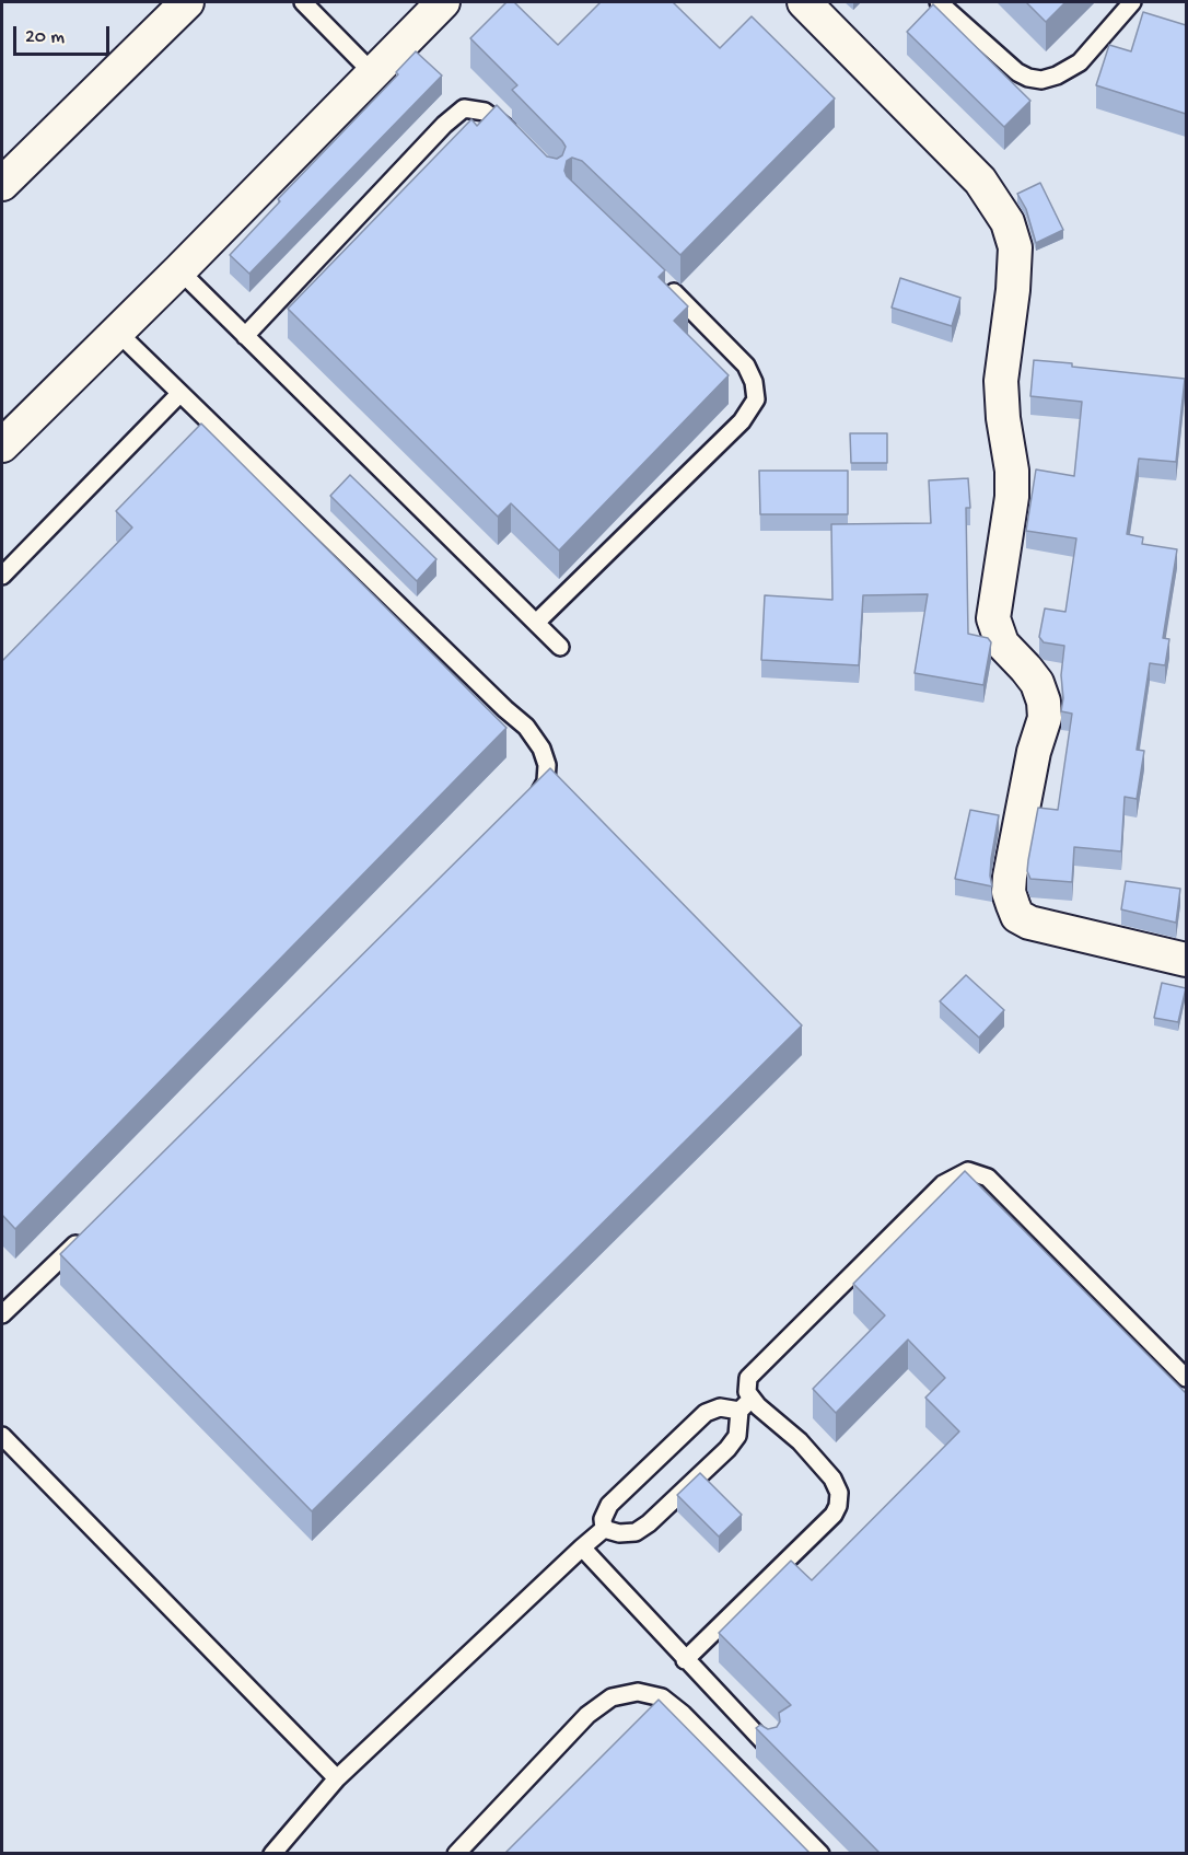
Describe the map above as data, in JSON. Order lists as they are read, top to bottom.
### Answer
{
  "scale_bar": "20 m"
}
